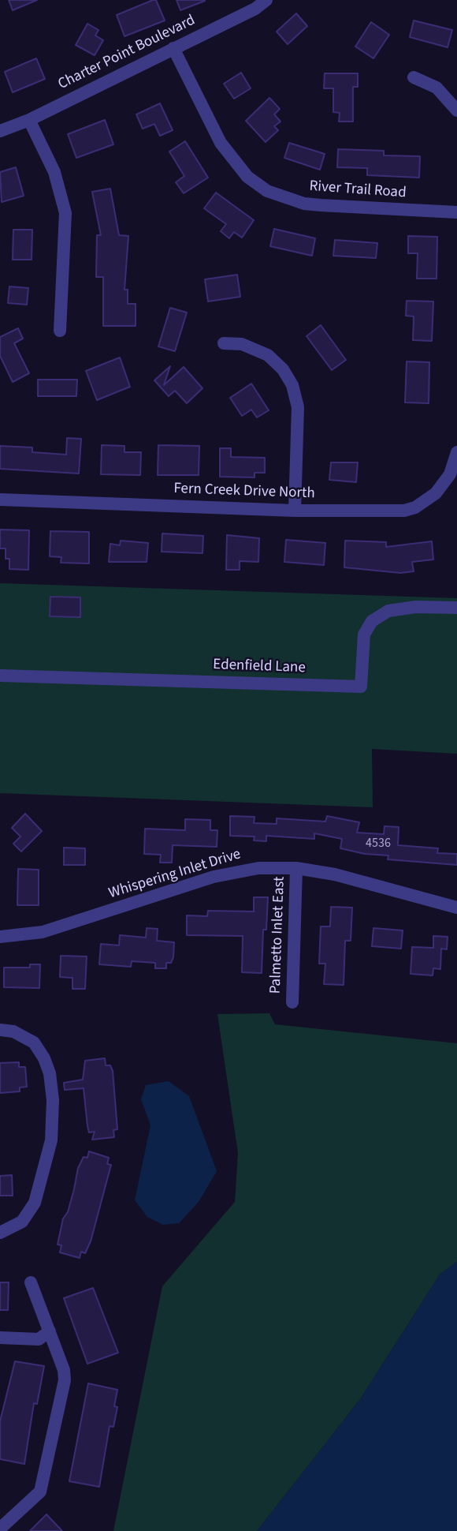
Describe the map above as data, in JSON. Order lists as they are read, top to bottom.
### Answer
{
  "streets": {
    "street": [
      "Charter Point Boulevard",
      "River Trail Road",
      "Fern Creek Drive North",
      "Edenfield Lane",
      "Whispering Inlet Drive",
      "Palmetto Inlet East"
    ]
  },
  "crossings": [
    ["Charter Point Boulevard", "River Trail Road"],
    ["Whispering Inlet Drive", "Palmetto Inlet East"]
  ],
  "house_numbers": ["4536"]
}
